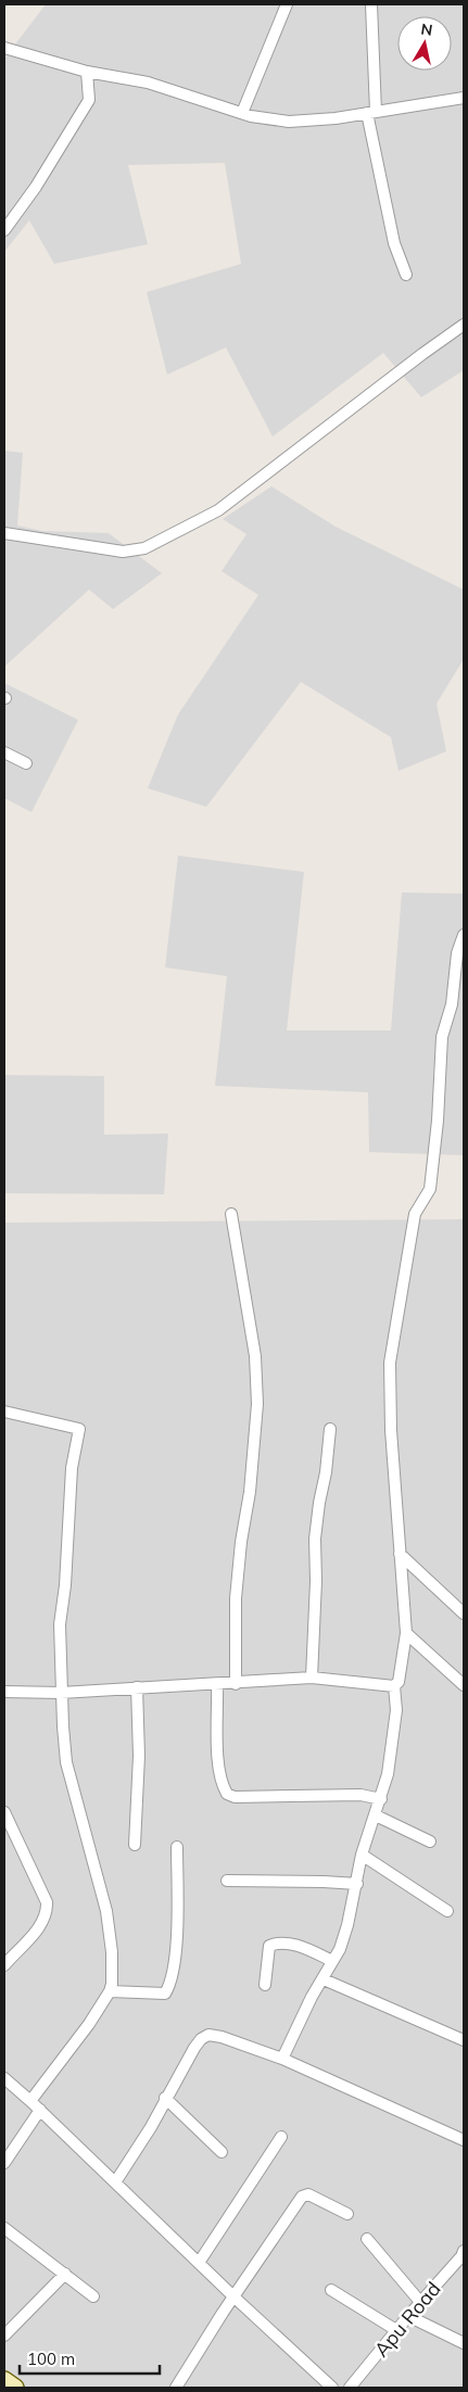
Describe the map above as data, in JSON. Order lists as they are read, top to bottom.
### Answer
{
  "streets": {
    "street": ["Apu Road"]
  },
  "scale_bar": "100 m",
  "north": "top"
}
